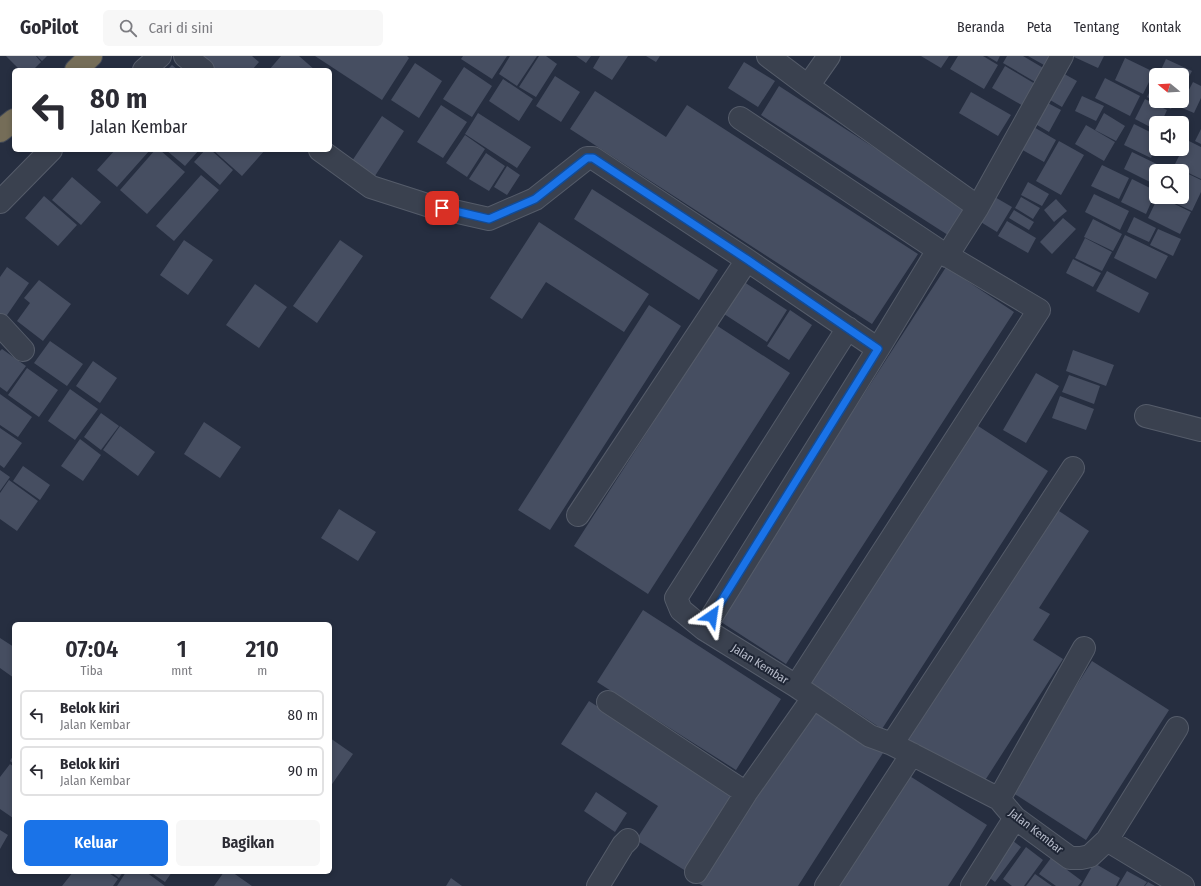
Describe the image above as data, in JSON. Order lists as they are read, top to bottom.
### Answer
{
  "streets": {
    "street": ["Jalan Kembar"]
  },
  "north": "left",
  "page": {
    "header": "GoPilot",
    "search": "Cari di sini",
    "nav": [
      "Beranda",
      "Peta",
      "Tentang",
      "Kontak"
    ],
    "turn": ["80 m", "Jalan Kembar"],
    "eta": [
      "07:04",
      "Tiba",
      "1",
      "mnt",
      "210",
      "m"
    ],
    "list": [
      {
        "name": "Belok kiri",
        "note": "Jalan Kembar",
        "value": "80 m"
      },
      {
        "name": "Belok kiri",
        "note": "Jalan Kembar",
        "value": "90 m"
      }
    ],
    "buttons": ["Keluar", "Bagikan"]
  }
}
